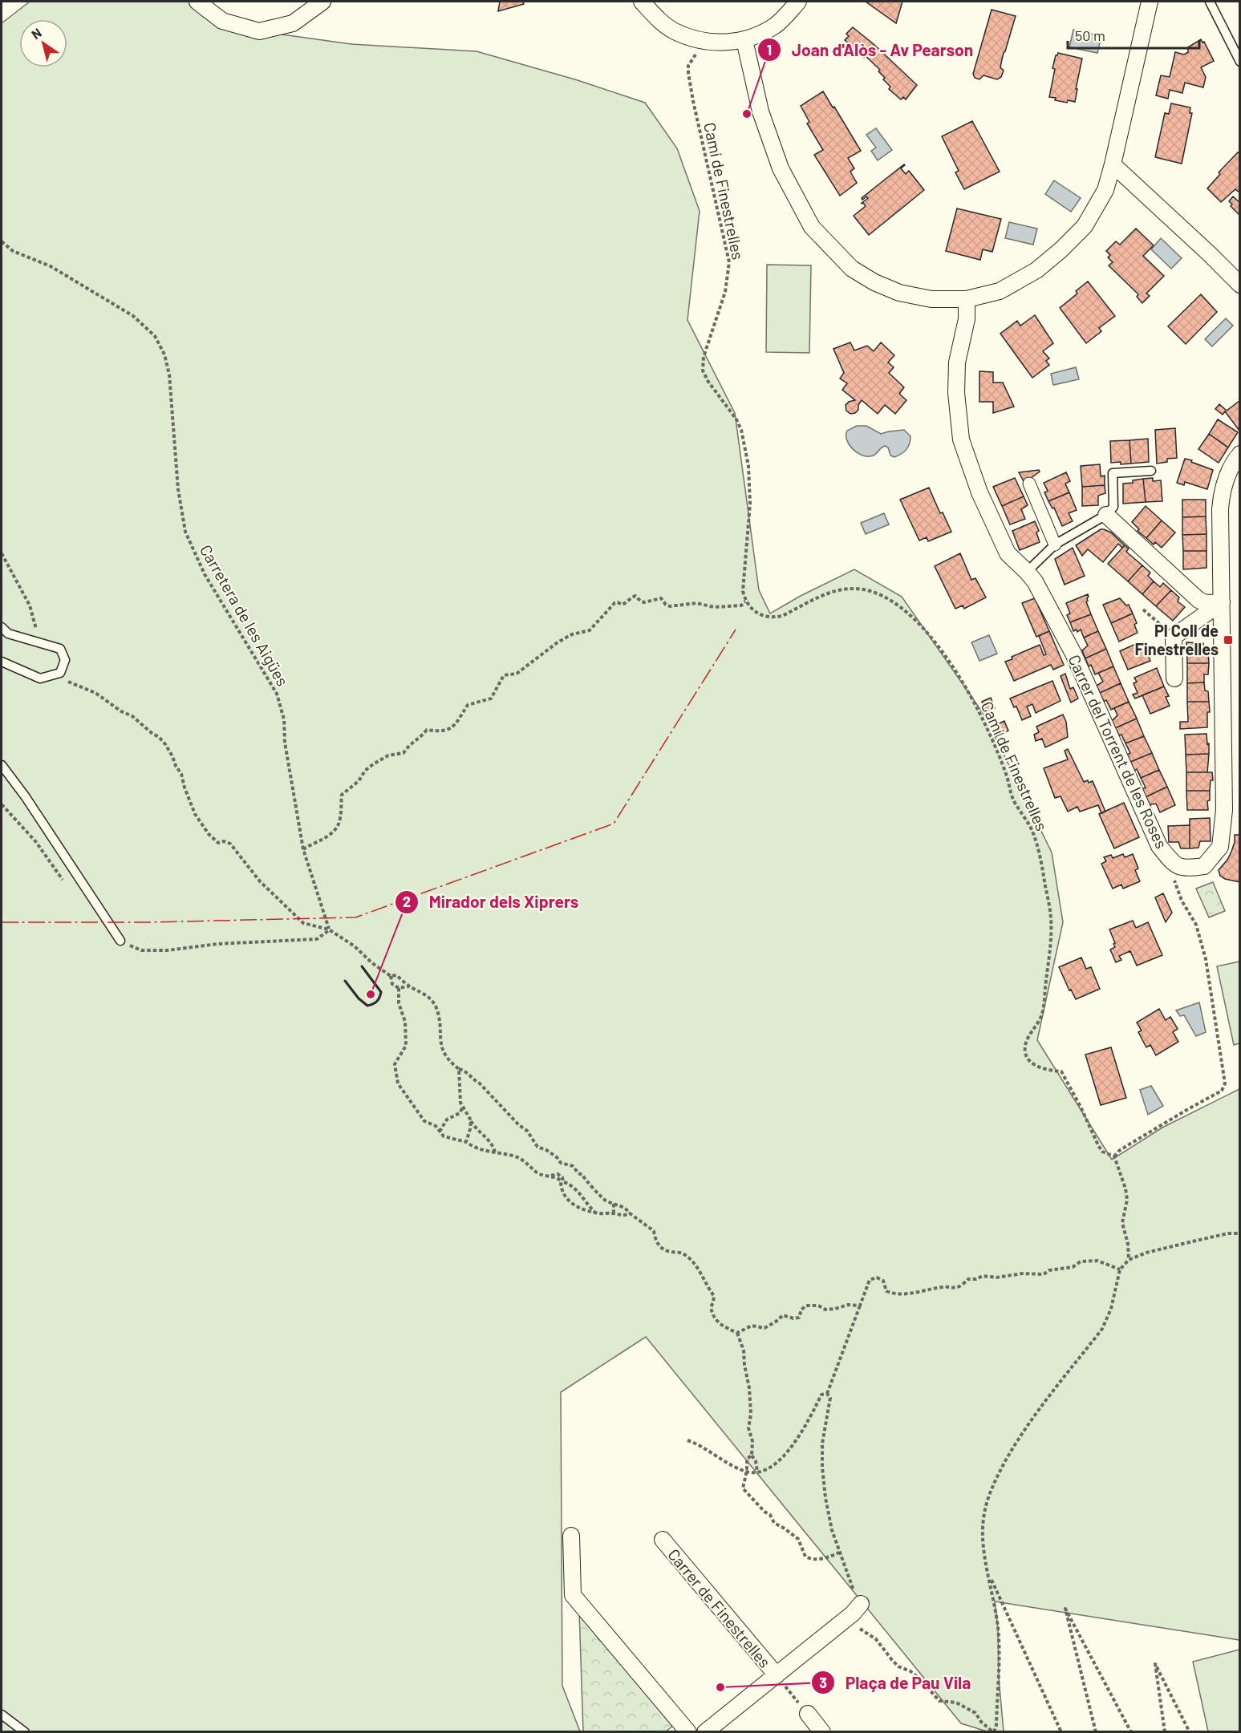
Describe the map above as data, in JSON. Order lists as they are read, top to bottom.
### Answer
{
  "streets": {
    "street": ["Carrer del Torrent de les Roses", "Carrer de Finestrelles"],
    "path": ["Camí de Finestrelles", "Carretera de les Aigües"]
  },
  "places": {
    "other": ["Joan d'Alòs - Av Pearson", "Mirador dels Xiprers", "Plaça de Pau Vila"],
    "transit": ["Pl Coll de Finestrelles"]
  },
  "scale_bar": "50 m",
  "north": "top left"
}
